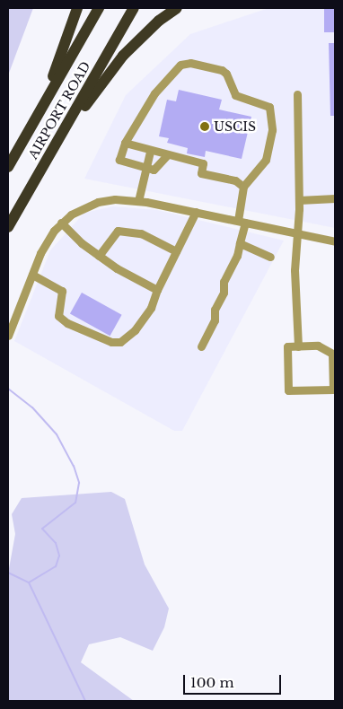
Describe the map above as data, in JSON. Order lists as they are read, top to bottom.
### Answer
{
  "streets": {
    "highway": ["AIRPORT ROAD"]
  },
  "places": ["USCIS"],
  "scale_bar": "100 m"
}
